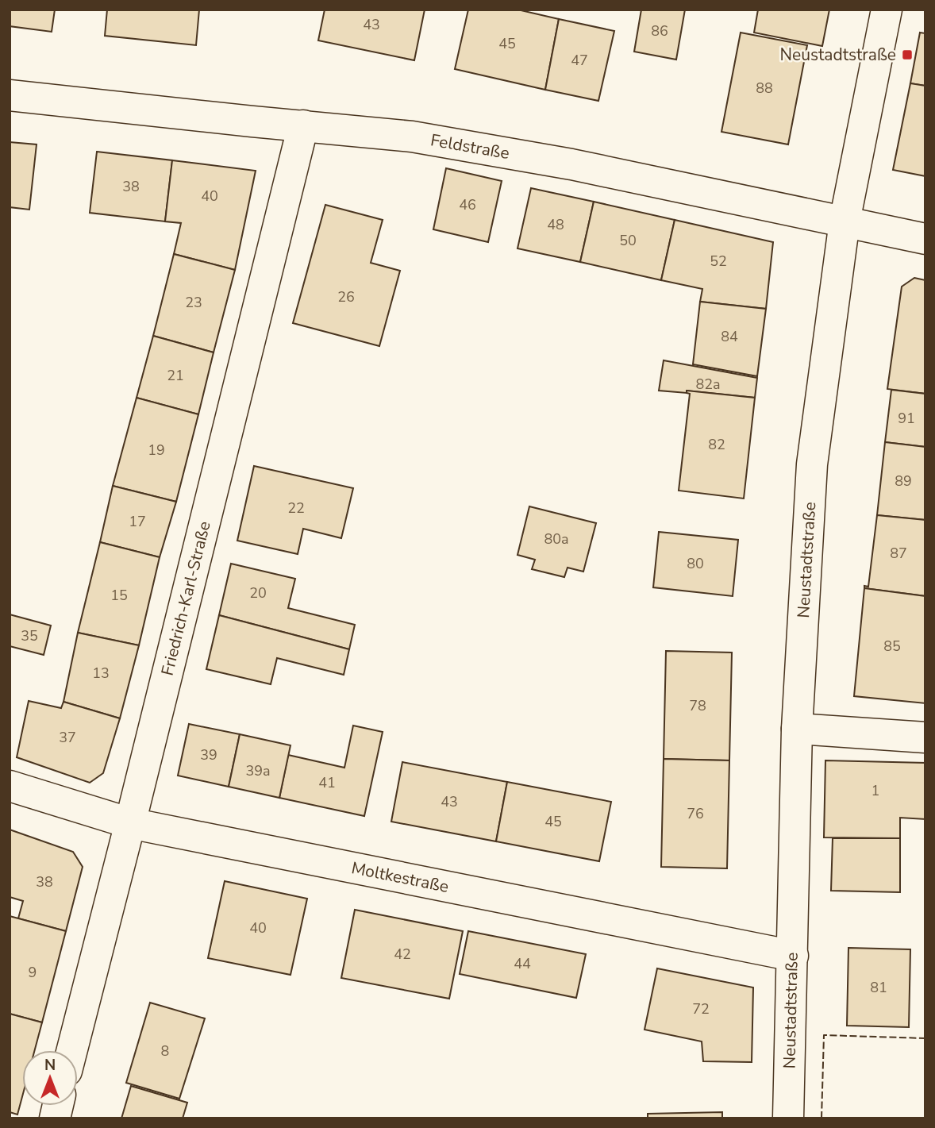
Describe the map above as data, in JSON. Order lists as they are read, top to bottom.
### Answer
{
  "streets": {
    "street": [
      "Feldstraße",
      "Neustadtstraße",
      "Friedrich-Karl-Straße",
      "Moltkestraße"
    ]
  },
  "crossings": [
    ["Feldstraße", "Neustadtstraße"],
    ["Feldstraße", "Friedrich-Karl-Straße"],
    ["Neustadtstraße", "Moltkestraße"],
    ["Friedrich-Karl-Straße", "Moltkestraße"]
  ],
  "places": {
    "transit": ["Neustadtstraße"]
  },
  "house_numbers": [
    "43",
    "86",
    "45",
    "47",
    "88",
    "38",
    "40",
    "46",
    "48",
    "50",
    "52",
    "26",
    "23",
    "84",
    "21",
    "82a",
    "91",
    "82",
    "19",
    "89",
    "22",
    "17",
    "80a",
    "87",
    "80",
    "20",
    "15",
    "35",
    "85",
    "13",
    "78",
    "37",
    "39",
    "39a",
    "41",
    "1",
    "43",
    "76",
    "45",
    "38",
    "40",
    "42",
    "44",
    "9",
    "81",
    "72",
    "8"
  ],
  "north": "top"
}
